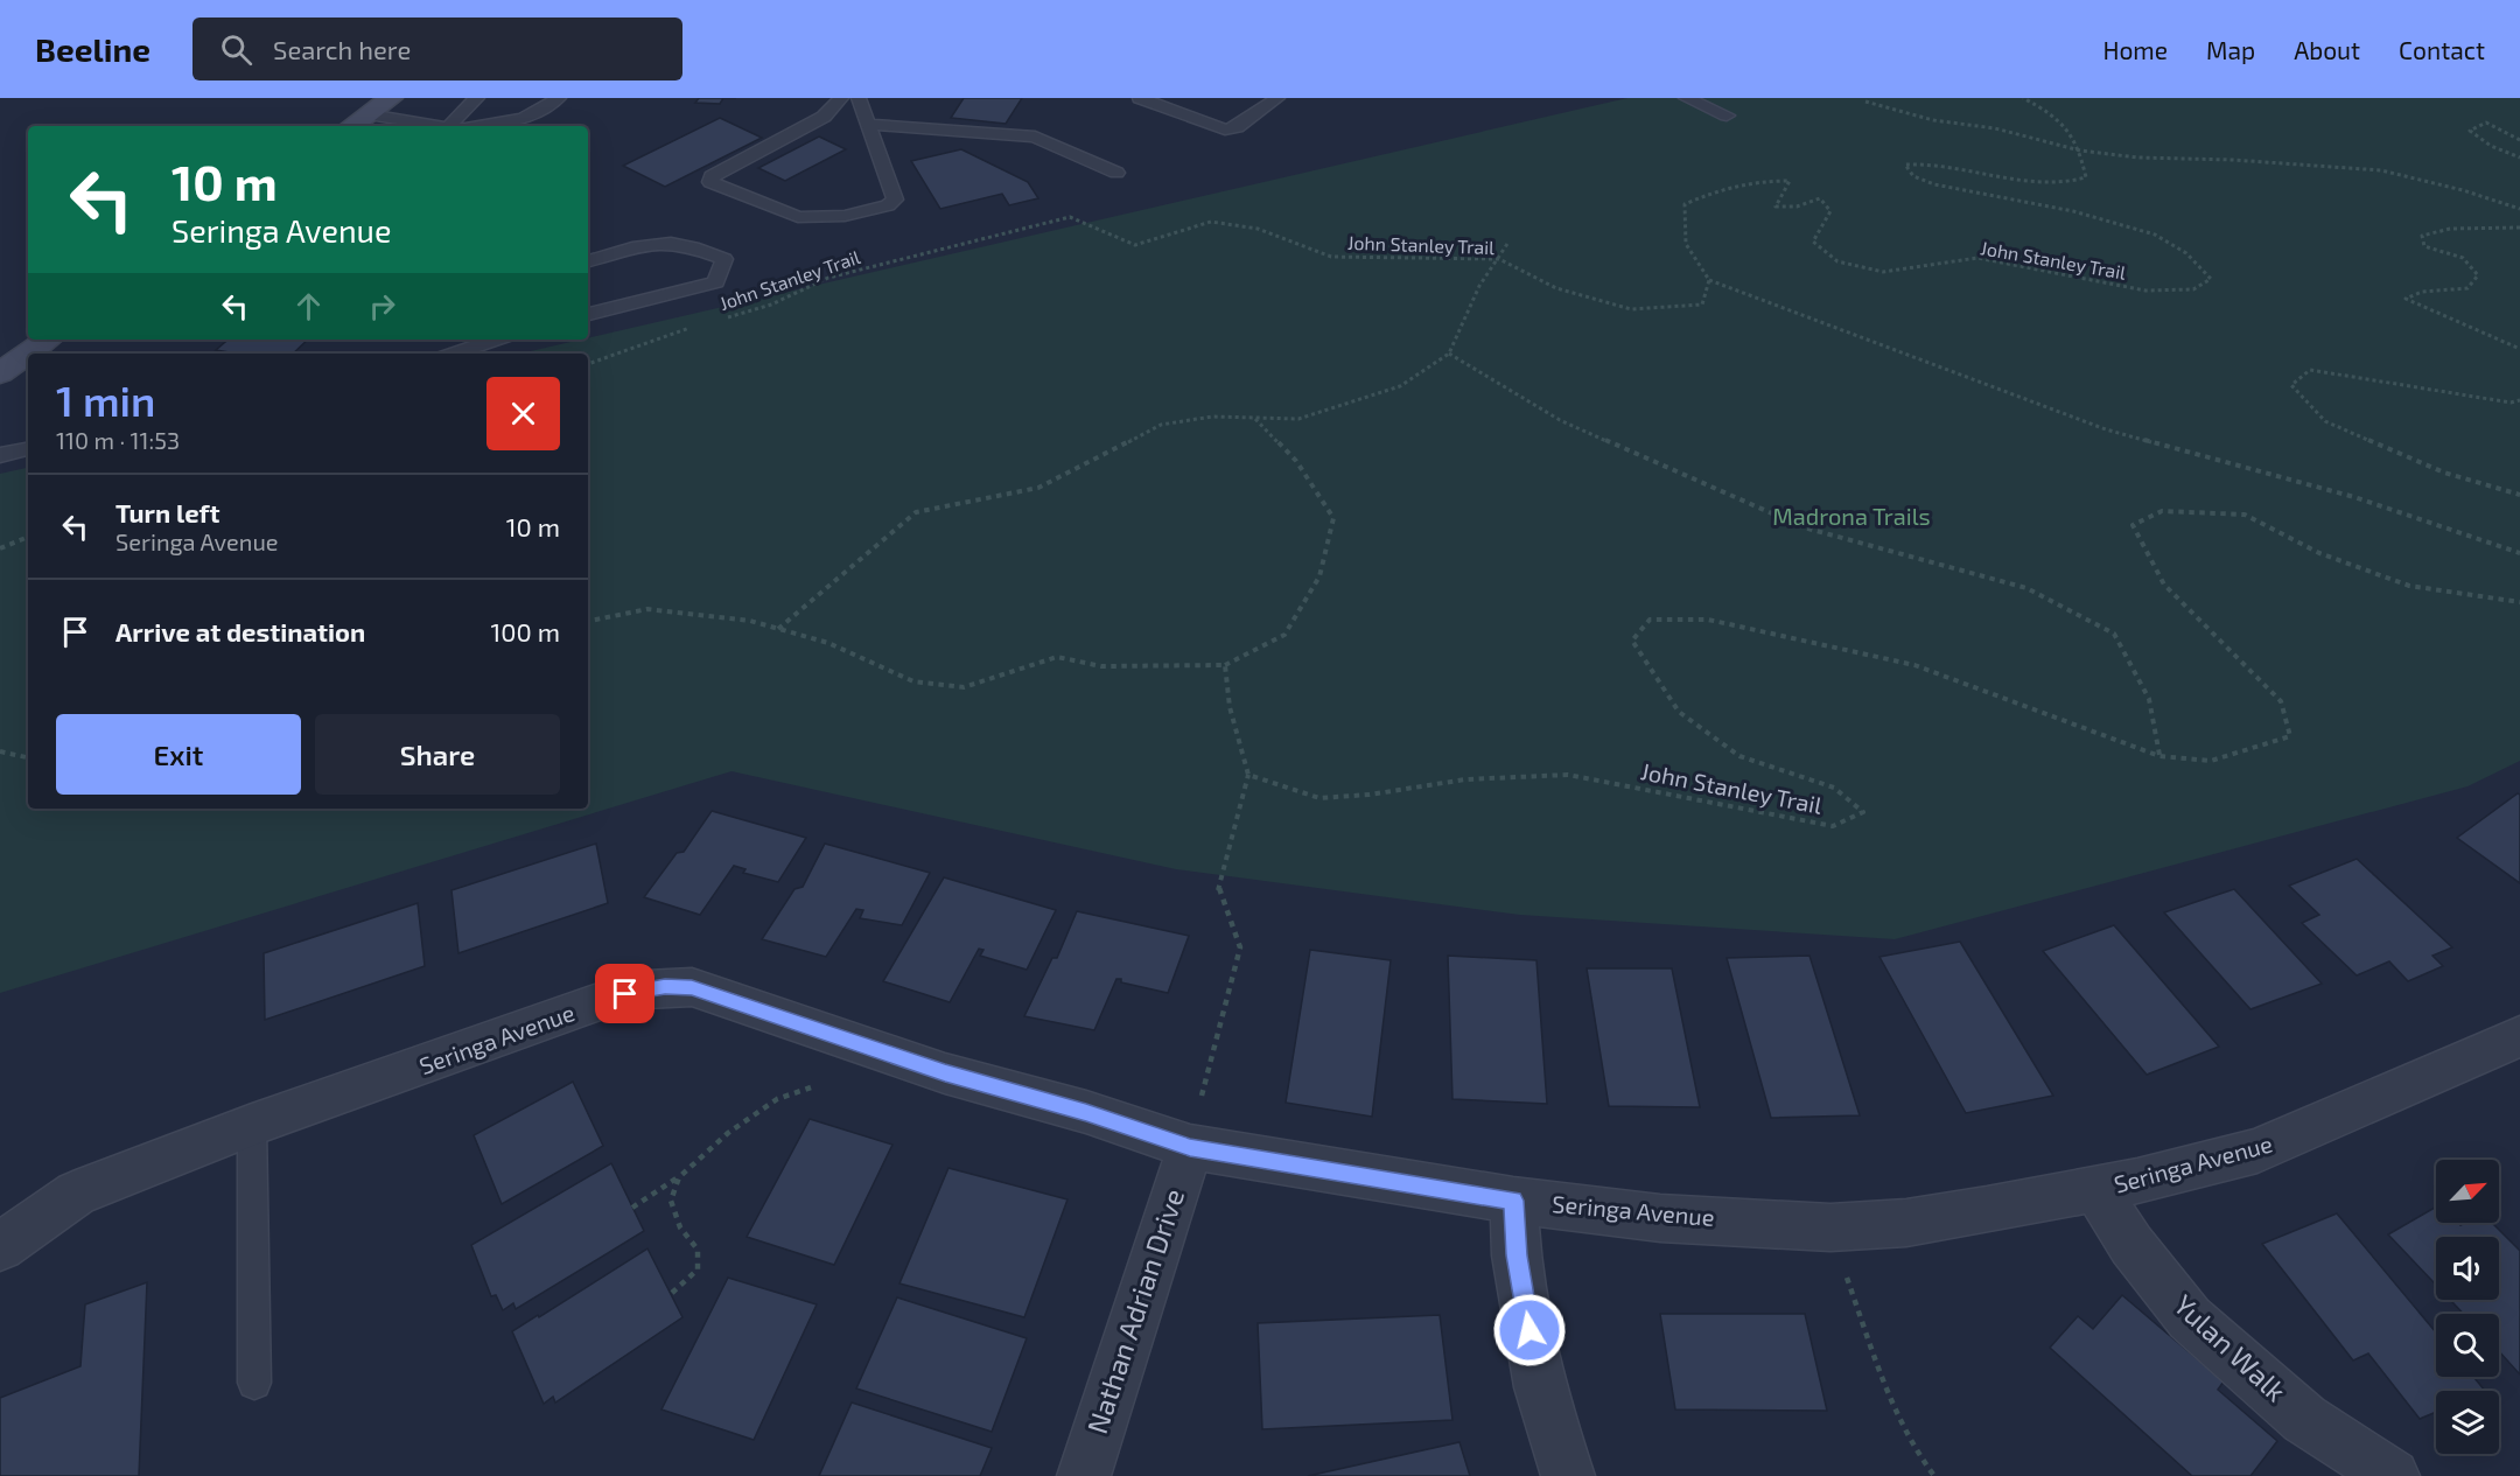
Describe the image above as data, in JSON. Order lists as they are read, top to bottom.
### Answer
{
  "streets": {
    "street": ["Seringa Avenue", "Nathan Adrian Drive", "Yulan Walk"],
    "path": ["John Stanley Trail"]
  },
  "crossings": [
    ["Seringa Avenue", "Nathan Adrian Drive"],
    ["Seringa Avenue", "Yulan Walk"]
  ],
  "parks": ["Madrona Trails"],
  "north": "top right",
  "page": {
    "header": "Beeline",
    "search": "Search here",
    "nav": [
      "Home",
      "Map",
      "About",
      "Contact"
    ],
    "turn": ["10 m", "Seringa Avenue"],
    "heading": ["1 min", "110 m · 11:53"],
    "list": [
      {
        "name": "Turn left",
        "note": "Seringa Avenue",
        "value": "10 m"
      },
      {
        "name": "Arrive at destination",
        "value": "100 m"
      }
    ],
    "buttons": ["Exit", "Share"]
  }
}
